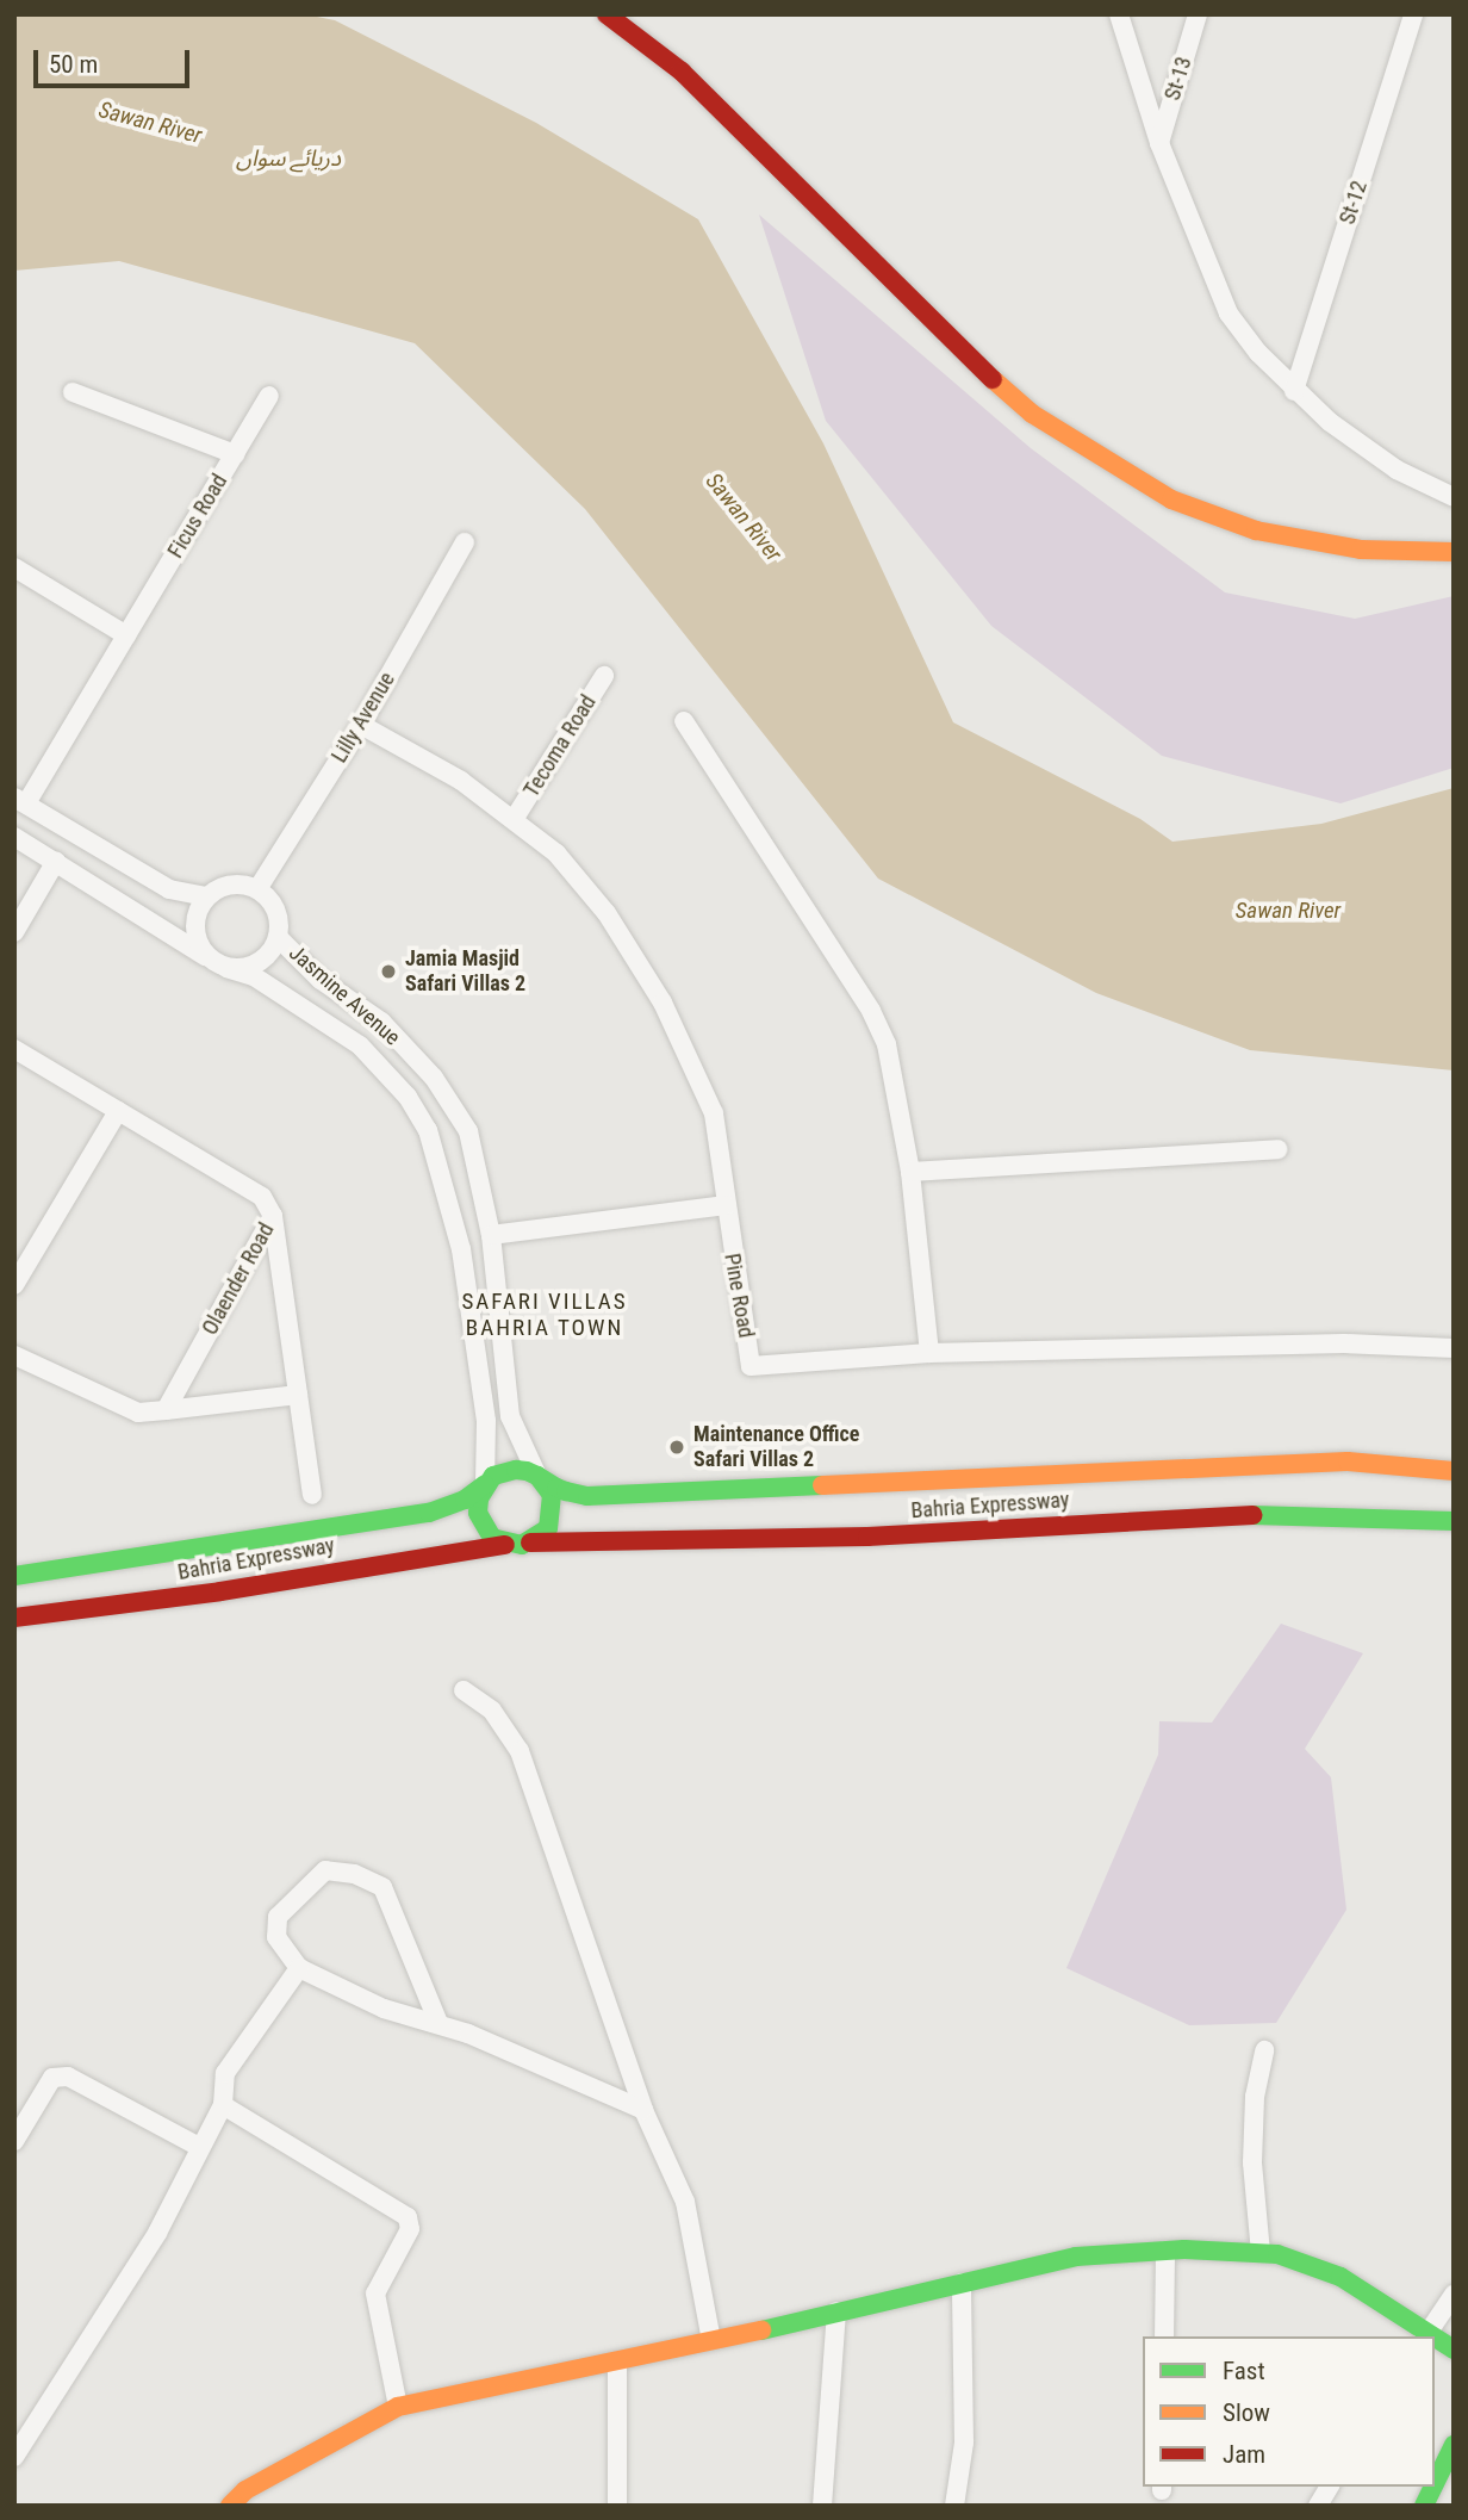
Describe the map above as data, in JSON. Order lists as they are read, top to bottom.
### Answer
{
  "streets": {
    "main road": ["Bahria Expressway"],
    "street": [
      "St-13",
      "St-12",
      "Ficus Road",
      "Lilly Avenue",
      "Tecoma Road",
      "Jasmine Avenue",
      "Olaender Road",
      "Pine Road"
    ]
  },
  "crossings": [
    ["Lilly Avenue", "Jasmine Avenue"],
    ["Lilly Avenue", "Pine Road"],
    ["Tecoma Road", "Pine Road"],
    ["Jasmine Avenue", "Bahria Expressway"]
  ],
  "districts": ["SAFARI VILLAS BAHRIA TOWN"],
  "water": ["Sawan River", "دریائے سواں"],
  "places": ["Jamia Masjid Safari Villas 2", "Maintenance Office Safari Villas 2"],
  "legend": ["Fast", "Slow", "Jam"],
  "scale_bar": "50 m"
}
